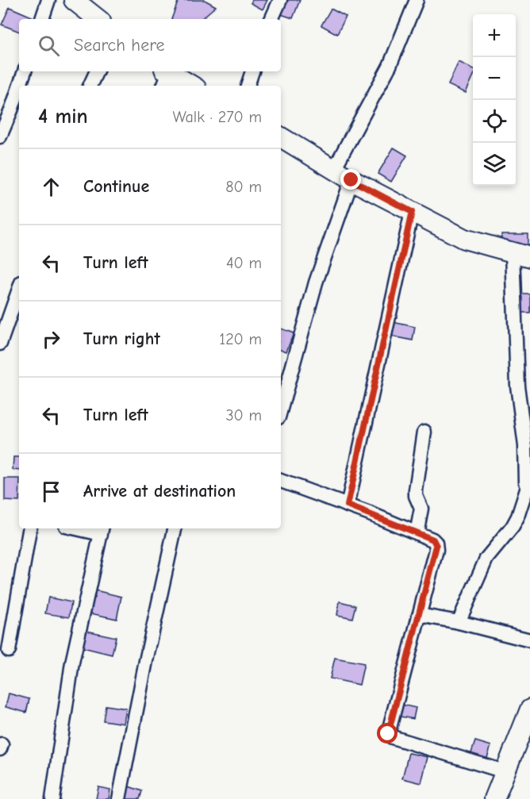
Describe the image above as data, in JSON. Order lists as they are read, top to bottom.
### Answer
{
  "page": {
    "map_buttons": ["+", "−"],
    "search": "Search here",
    "heading": ["4 min", "Walk · 270 m"],
    "list": [
      ["Continue", "80 m"],
      ["Turn left", "40 m"],
      ["Turn right", "120 m"],
      ["Turn left", "30 m"],
      "Arrive at destination"
    ]
  }
}
